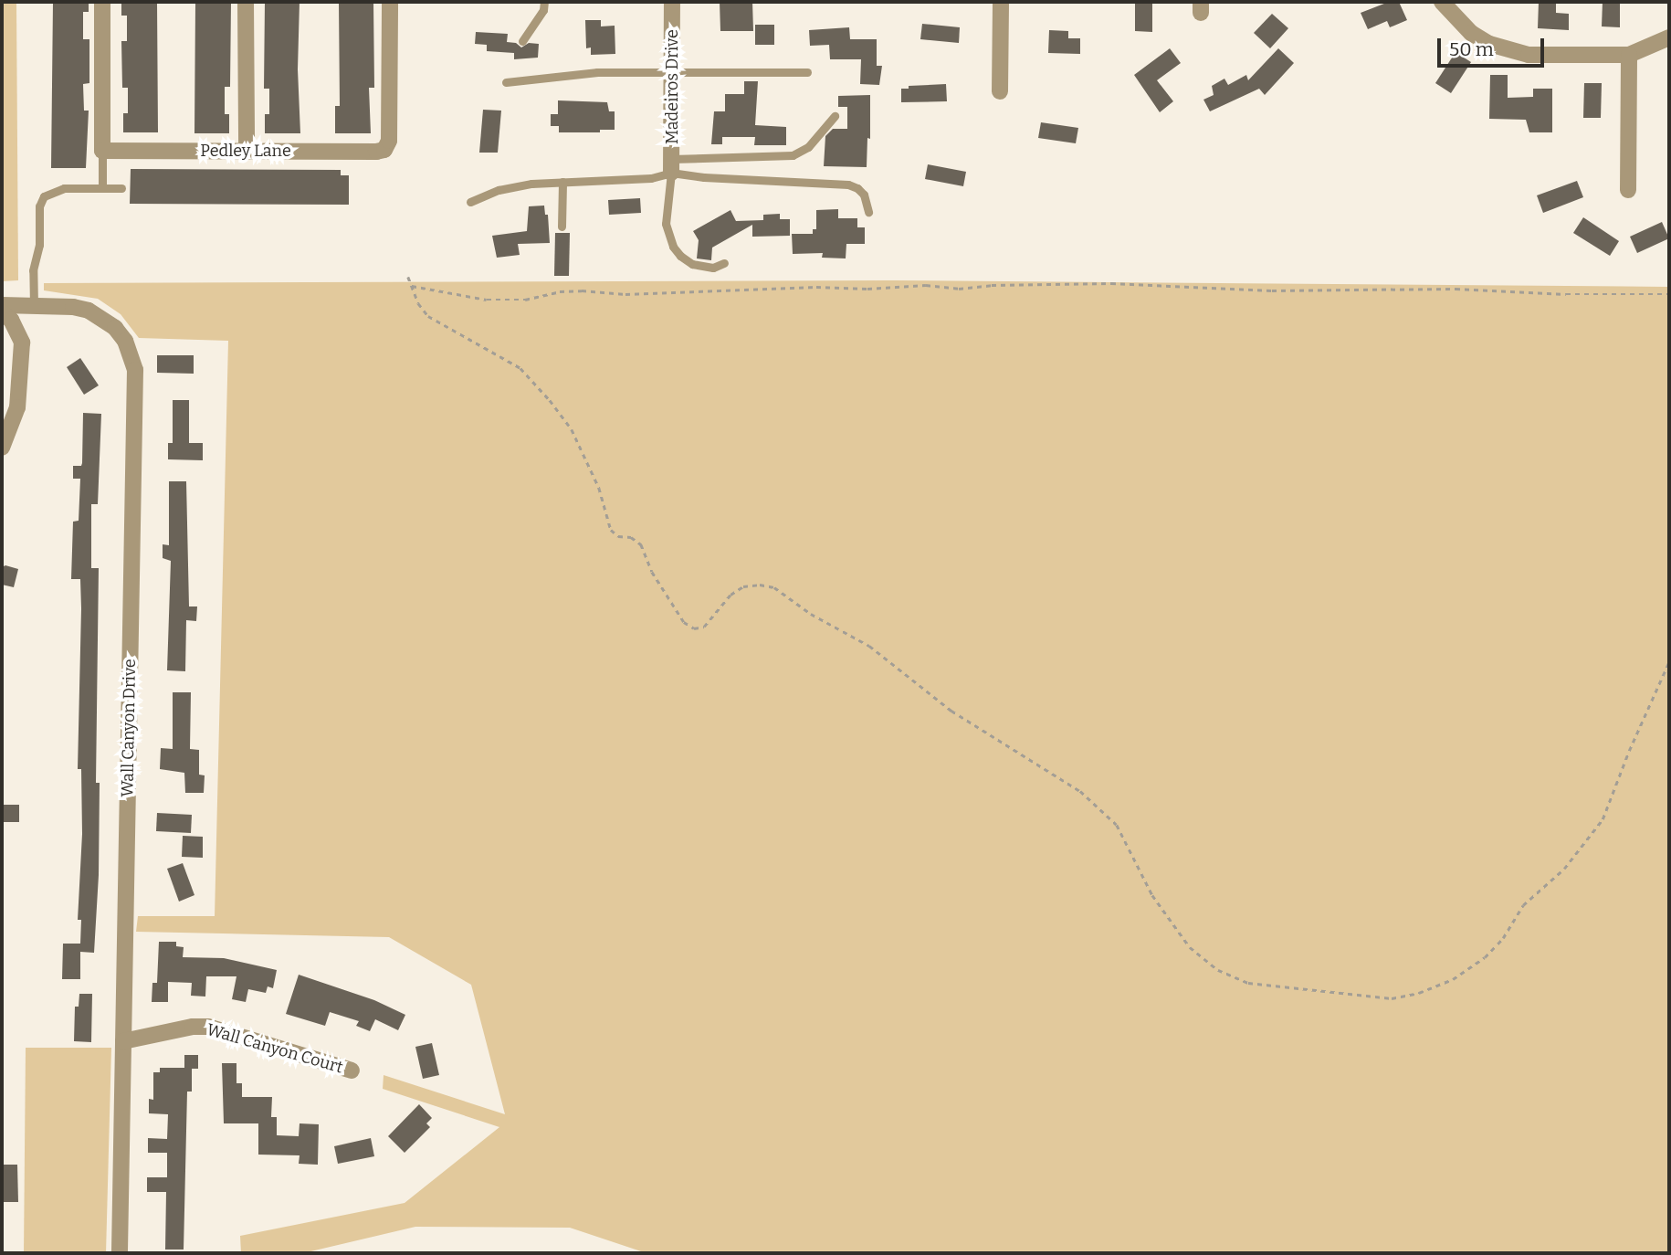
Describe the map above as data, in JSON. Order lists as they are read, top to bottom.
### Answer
{
  "streets": {
    "street": [
      "Madeiros Drive",
      "Pedley Lane",
      "Wall Canyon Drive",
      "Wall Canyon Court"
    ]
  },
  "crossings": [
    ["Wall Canyon Drive", "Wall Canyon Court"]
  ],
  "scale_bar": "50 m"
}
